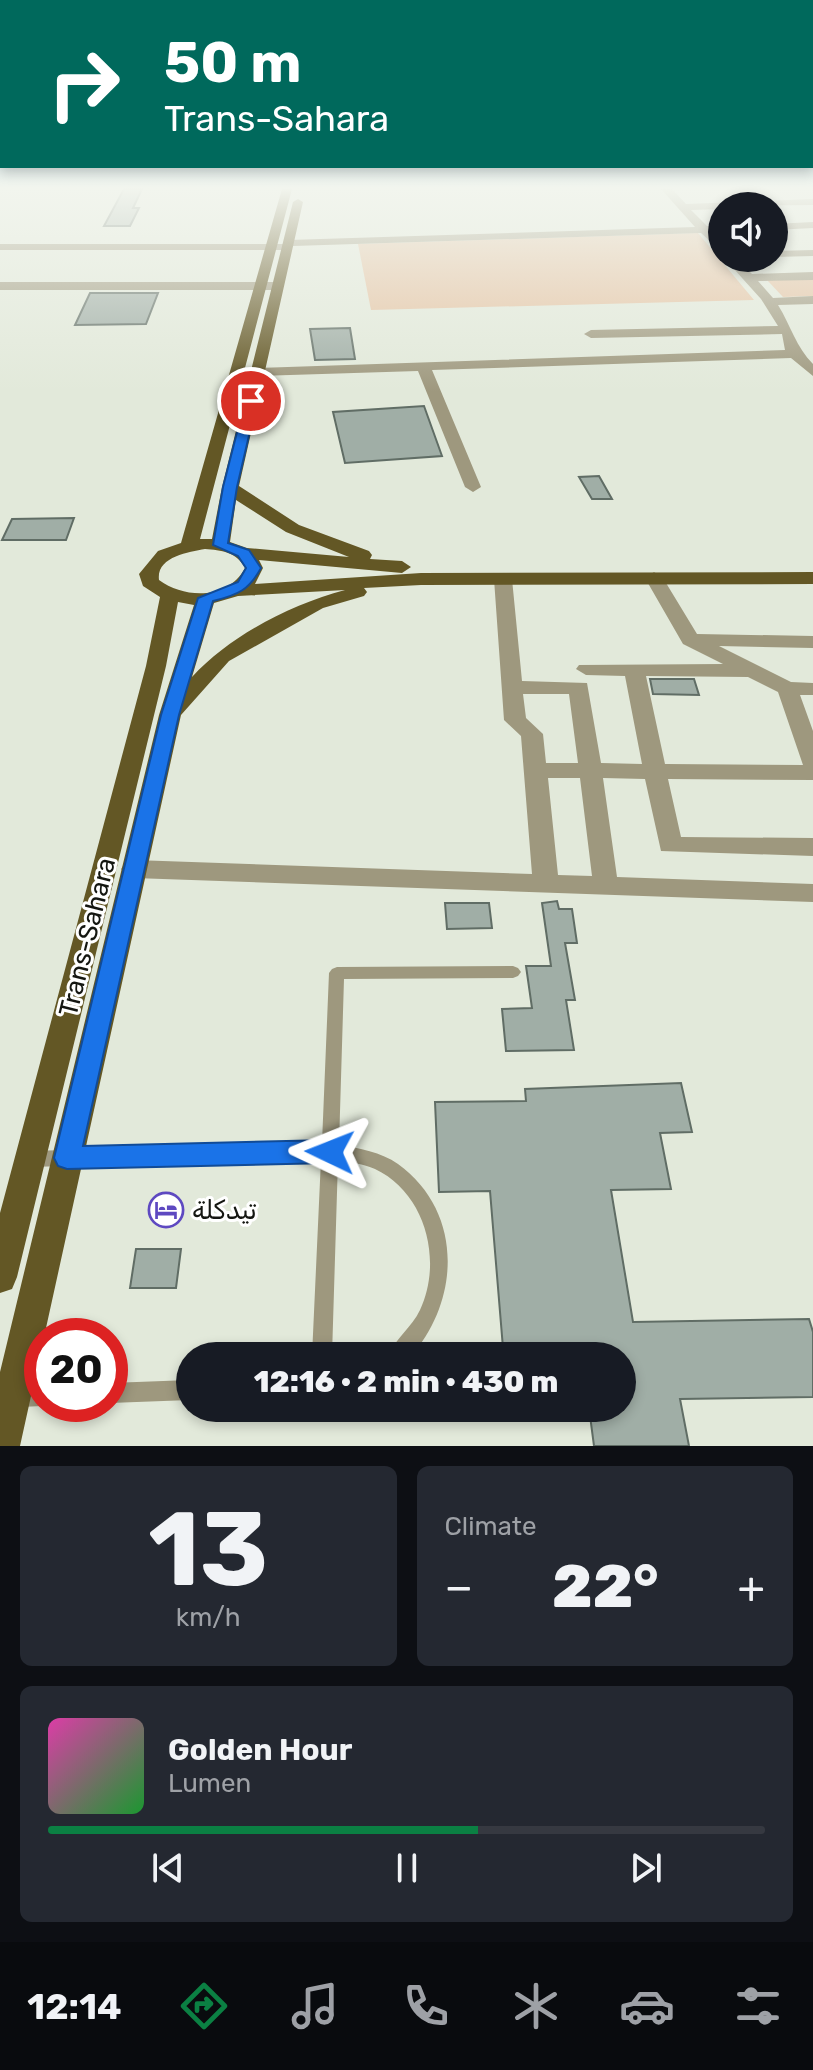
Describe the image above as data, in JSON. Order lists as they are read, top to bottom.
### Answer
{
  "streets": {
    "main road": ["Trans-Sahara"]
  },
  "places": {
    "hotel": ["تيدكلة"]
  },
  "page": {
    "turn": ["50 m", "Trans-Sahara"],
    "limit": "20",
    "trip": "12:16 · 2 min · 430 m",
    "tile": [
      ["13", "km/h"],
      "Climate"
    ],
    "heat": ["−", "22°", "+"],
    "song": ["Golden Hour", "Lumen"],
    "tabs": "12:14"
  }
}
